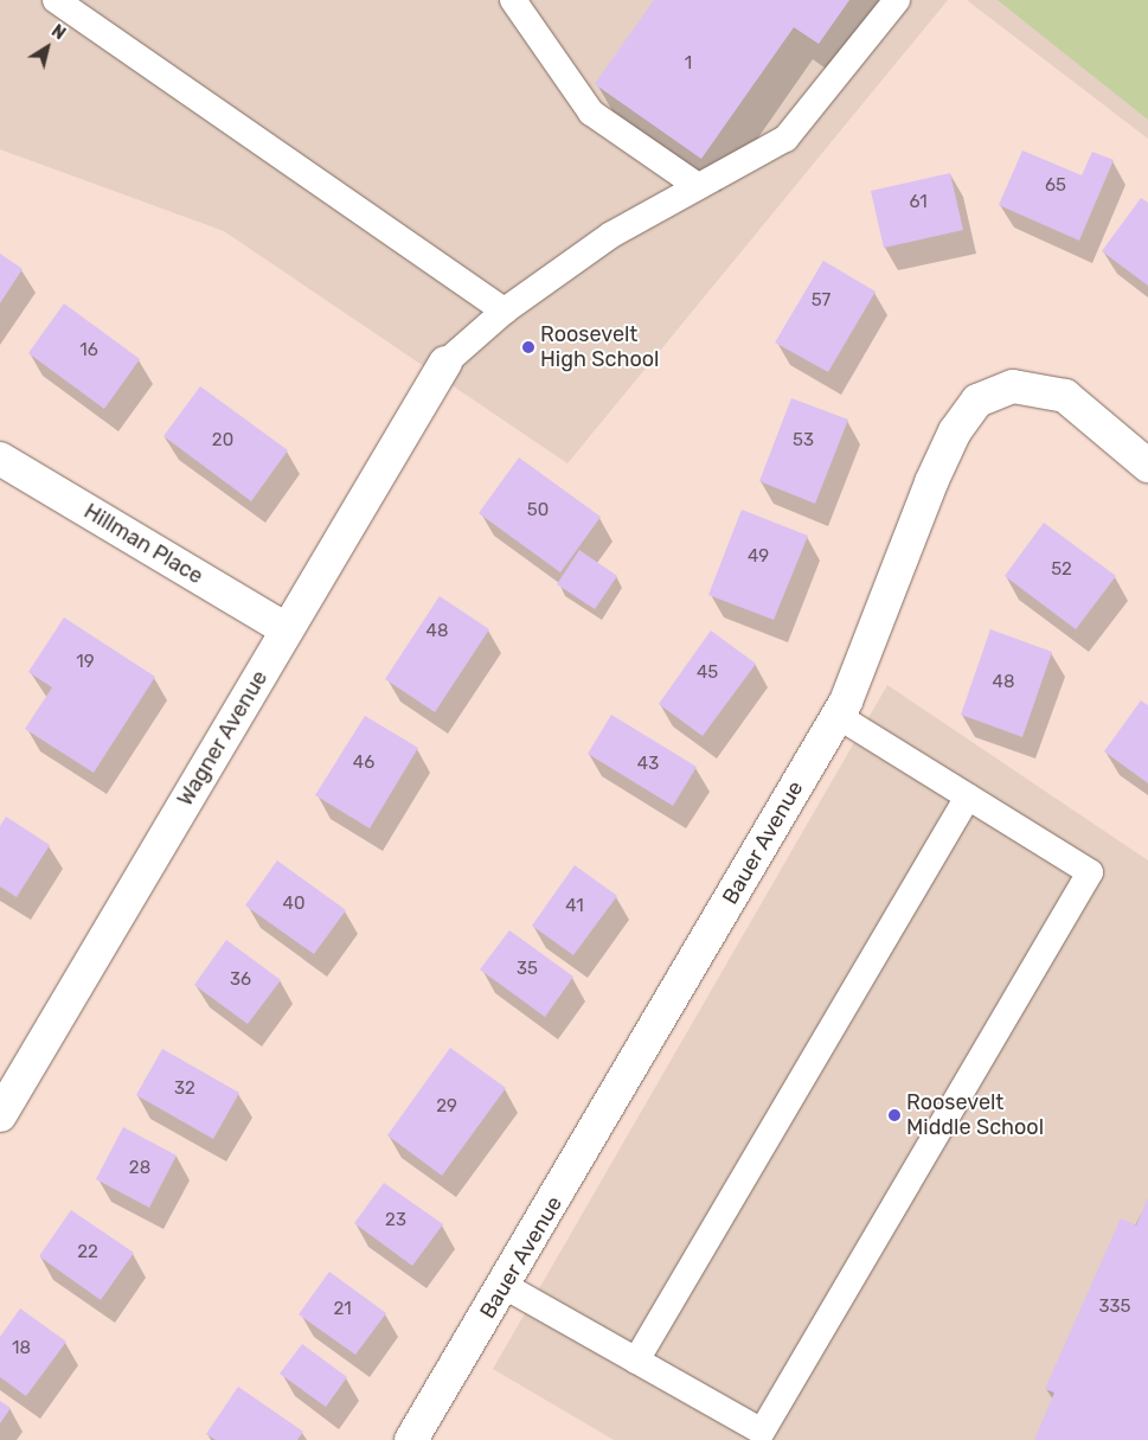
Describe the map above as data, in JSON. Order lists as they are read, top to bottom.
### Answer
{
  "streets": {
    "street": ["Hillman Place", "Wagner Avenue", "Bauer Avenue"]
  },
  "crossings": [
    ["Hillman Place", "Wagner Avenue"]
  ],
  "places": ["Roosevelt High School", "Roosevelt Middle School"],
  "house_numbers": [
    "1",
    "65",
    "61",
    "57",
    "16",
    "20",
    "53",
    "50",
    "49",
    "52",
    "48",
    "19",
    "45",
    "48",
    "46",
    "43",
    "40",
    "41",
    "35",
    "36",
    "32",
    "29",
    "28",
    "23",
    "22",
    "335",
    "21",
    "18"
  ],
  "north": "top right"
}
